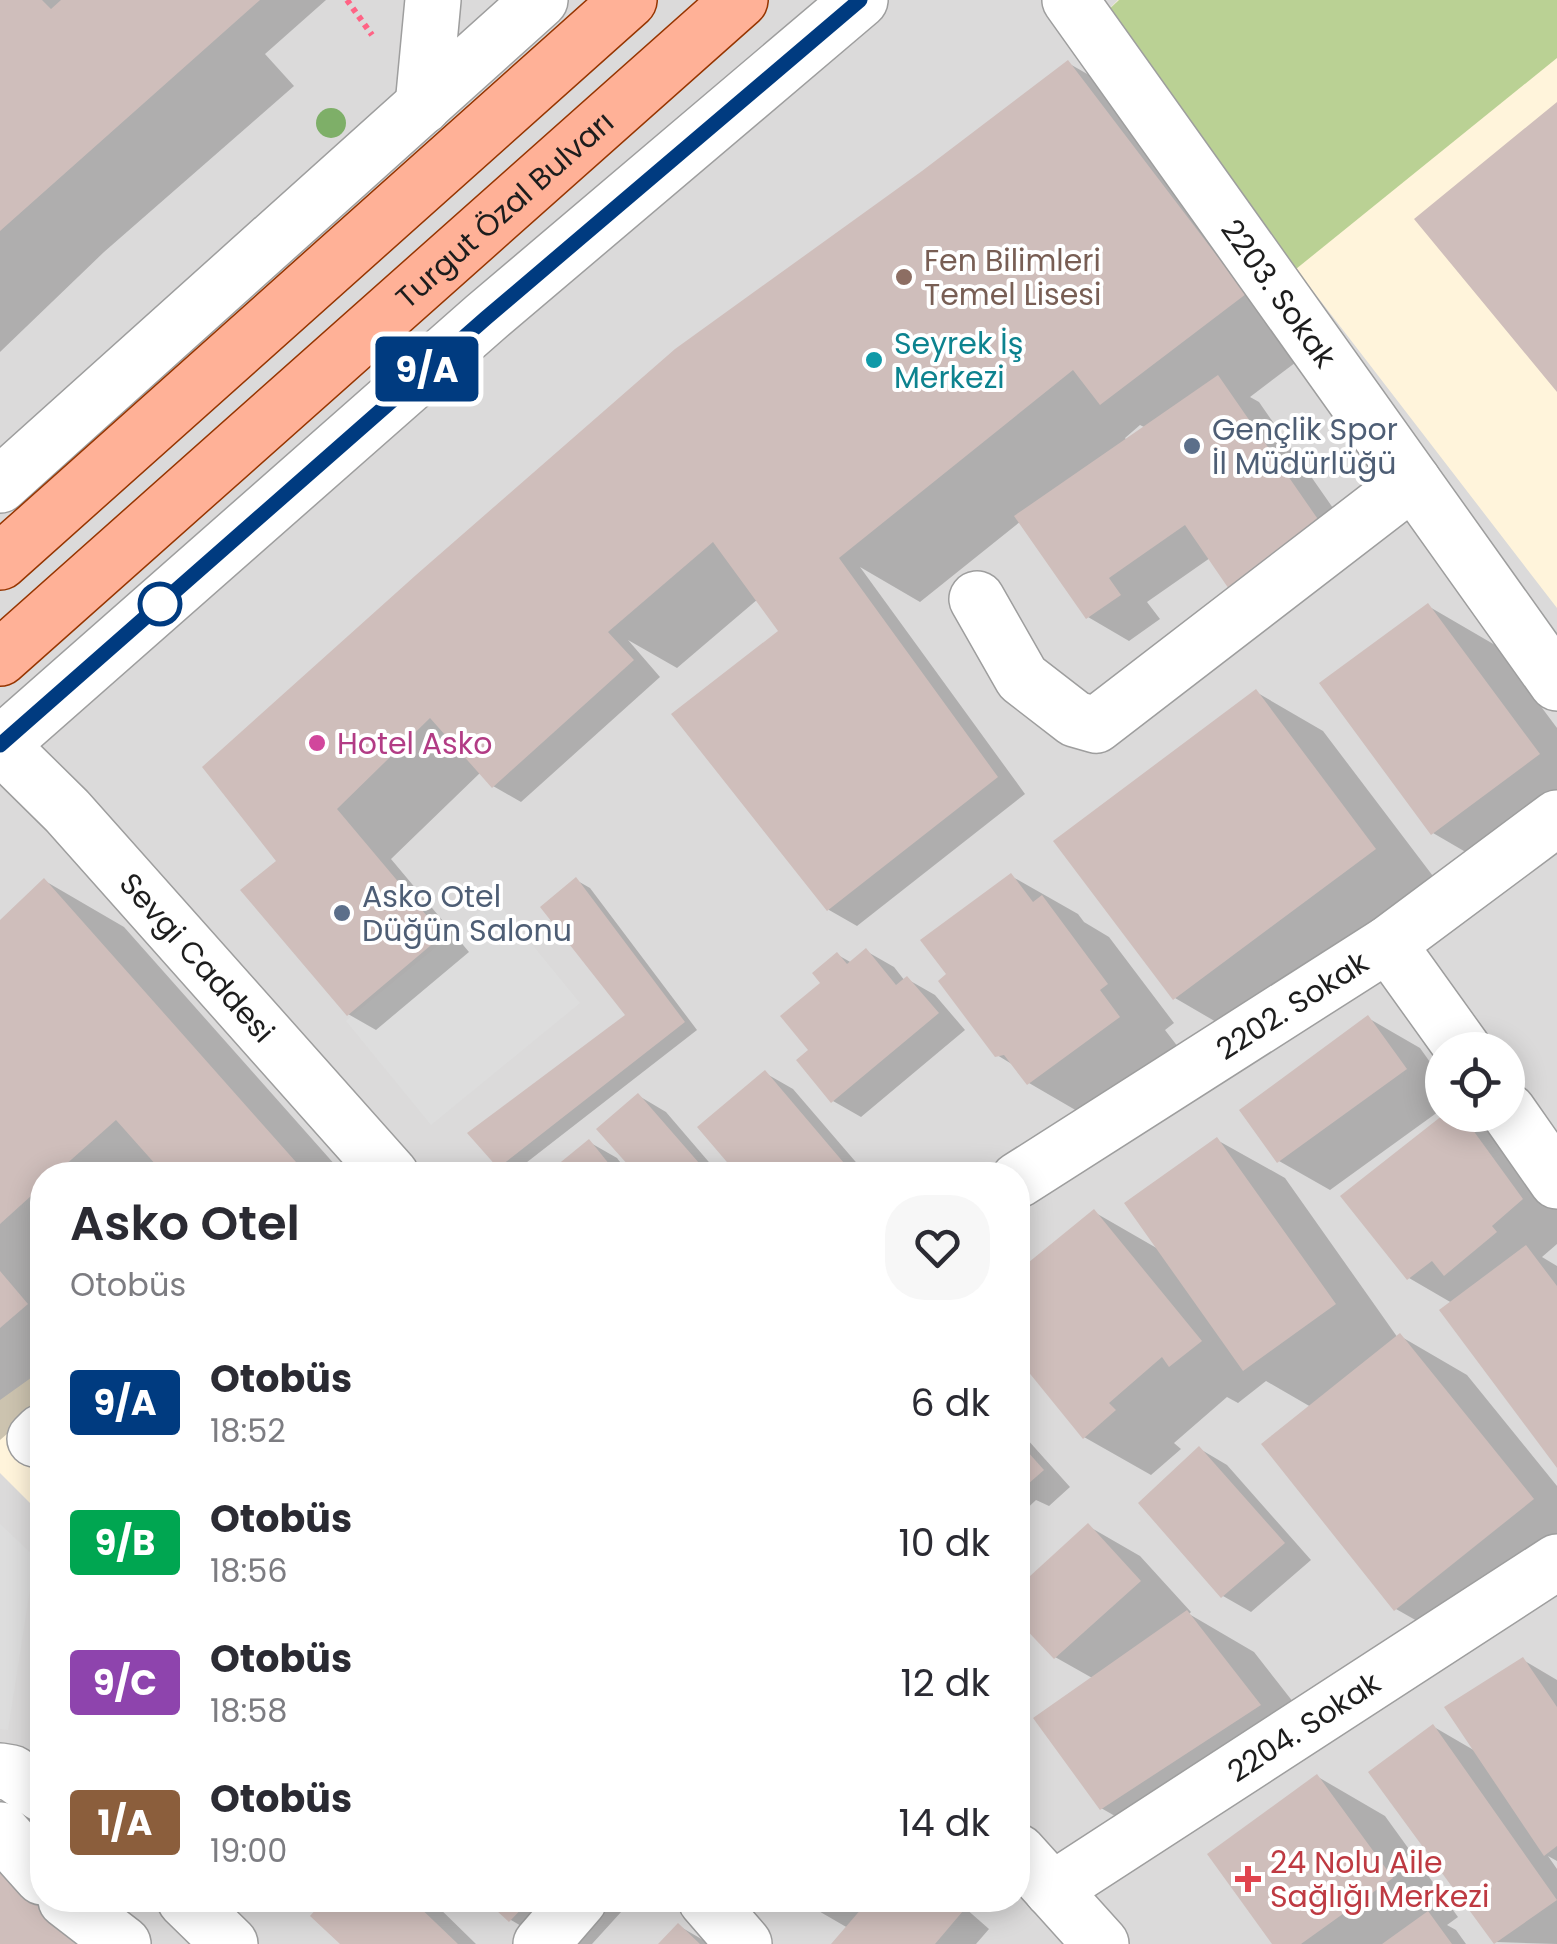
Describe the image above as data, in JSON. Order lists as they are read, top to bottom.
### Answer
{
  "streets": {
    "main road": ["Turgut Özal Bulvarı"],
    "street": [
      "2203. Sokak",
      "Sevgi Caddesi",
      "2202. Sokak",
      "2204. Sokak"
    ]
  },
  "places": {
    "other": [
      "Fen Bilimleri Temel Lisesi",
      "Seyrek İş Merkezi",
      "Gençlik Spor İl Müdürlüğü",
      "Hotel Asko",
      "Asko Otel Düğün Salonu"
    ],
    "health": ["24 Nolu Aile Sağlığı Merkezi"]
  },
  "lines": ["bus line 9/A"],
  "page": {
    "on_map": "9/A",
    "heading": ["Asko Otel", "Otobüs"],
    "list": [
      {
        "mark": "9/A",
        "name": "Otobüs",
        "note": "18:52",
        "value": "6 dk"
      },
      {
        "mark": "9/B",
        "name": "Otobüs",
        "note": "18:56",
        "value": "10 dk"
      },
      {
        "mark": "9/C",
        "name": "Otobüs",
        "note": "18:58",
        "value": "12 dk"
      },
      {
        "mark": "1/A",
        "name": "Otobüs",
        "note": "19:00",
        "value": "14 dk"
      }
    ]
  }
}
